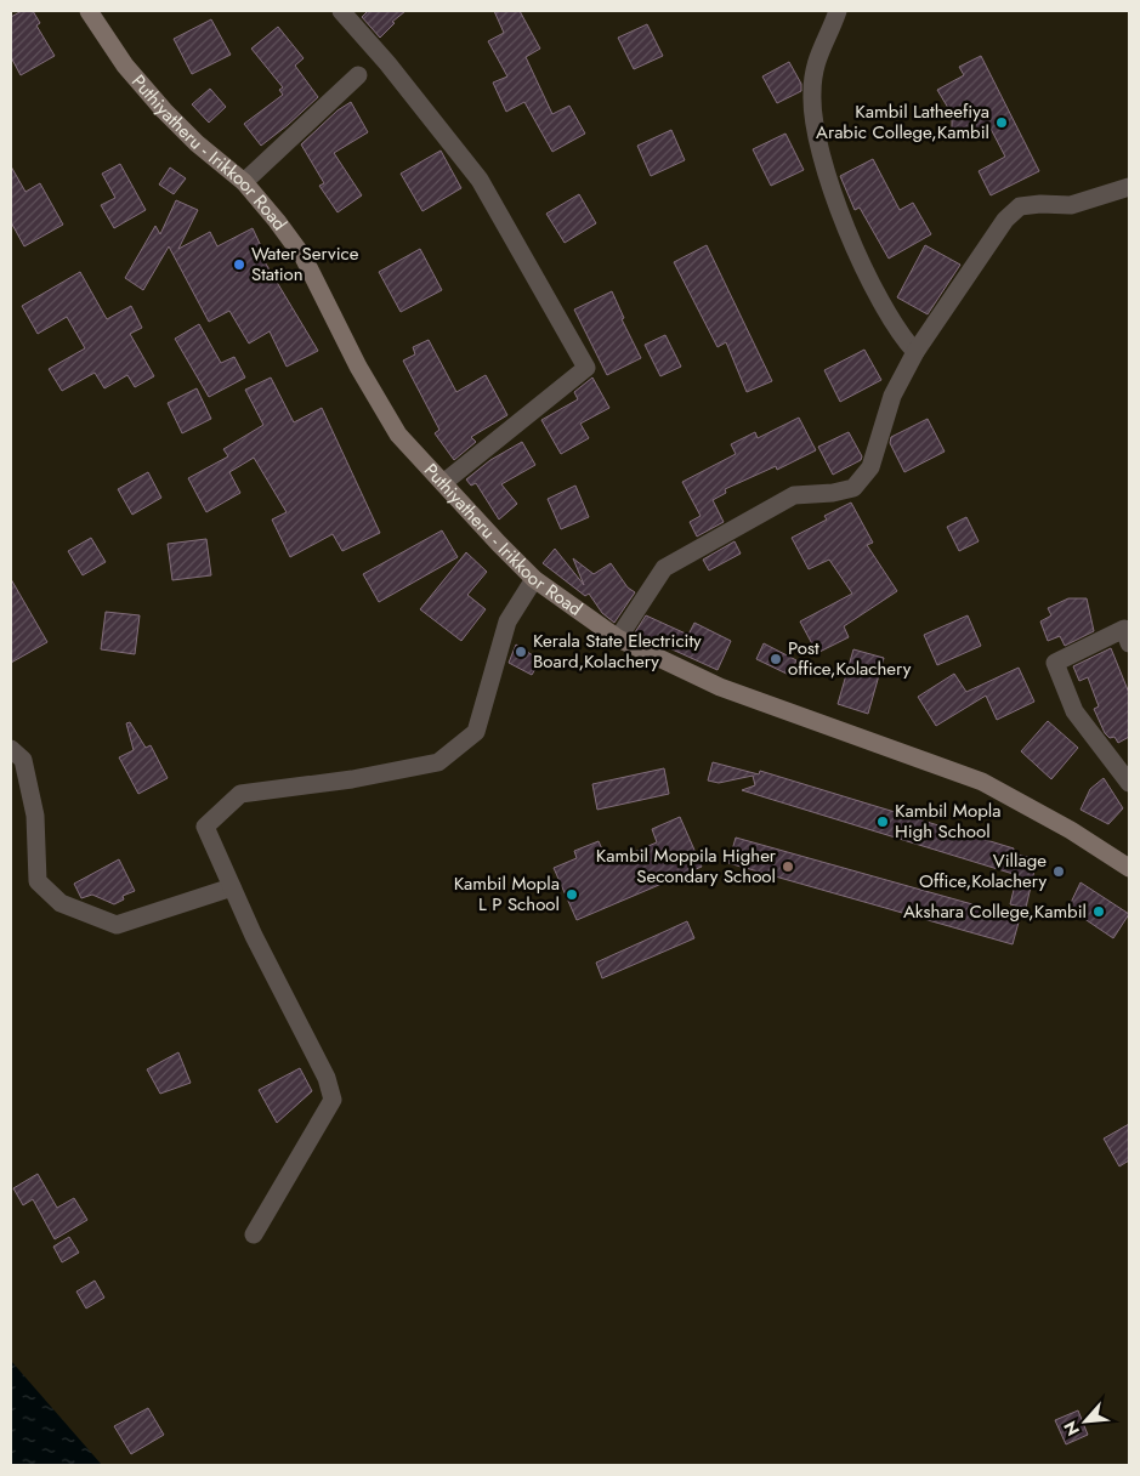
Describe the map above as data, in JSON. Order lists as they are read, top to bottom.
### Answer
{
  "streets": {
    "main road": ["Puthiyatheru - Irikkoor Road"]
  },
  "places": [
    "Kambil Latheefiya Arabic College,Kambil",
    "Water Service Station",
    "Kerala State Electricity Board,Kolachery",
    "Post office,Kolachery",
    "Kambil Mopla High School",
    "Kambil Moppila Higher Secondary School",
    "Village Office,Kolachery",
    "Kambil Mopla L P School",
    "Akshara College,Kambil"
  ],
  "north": "bottom left"
}
